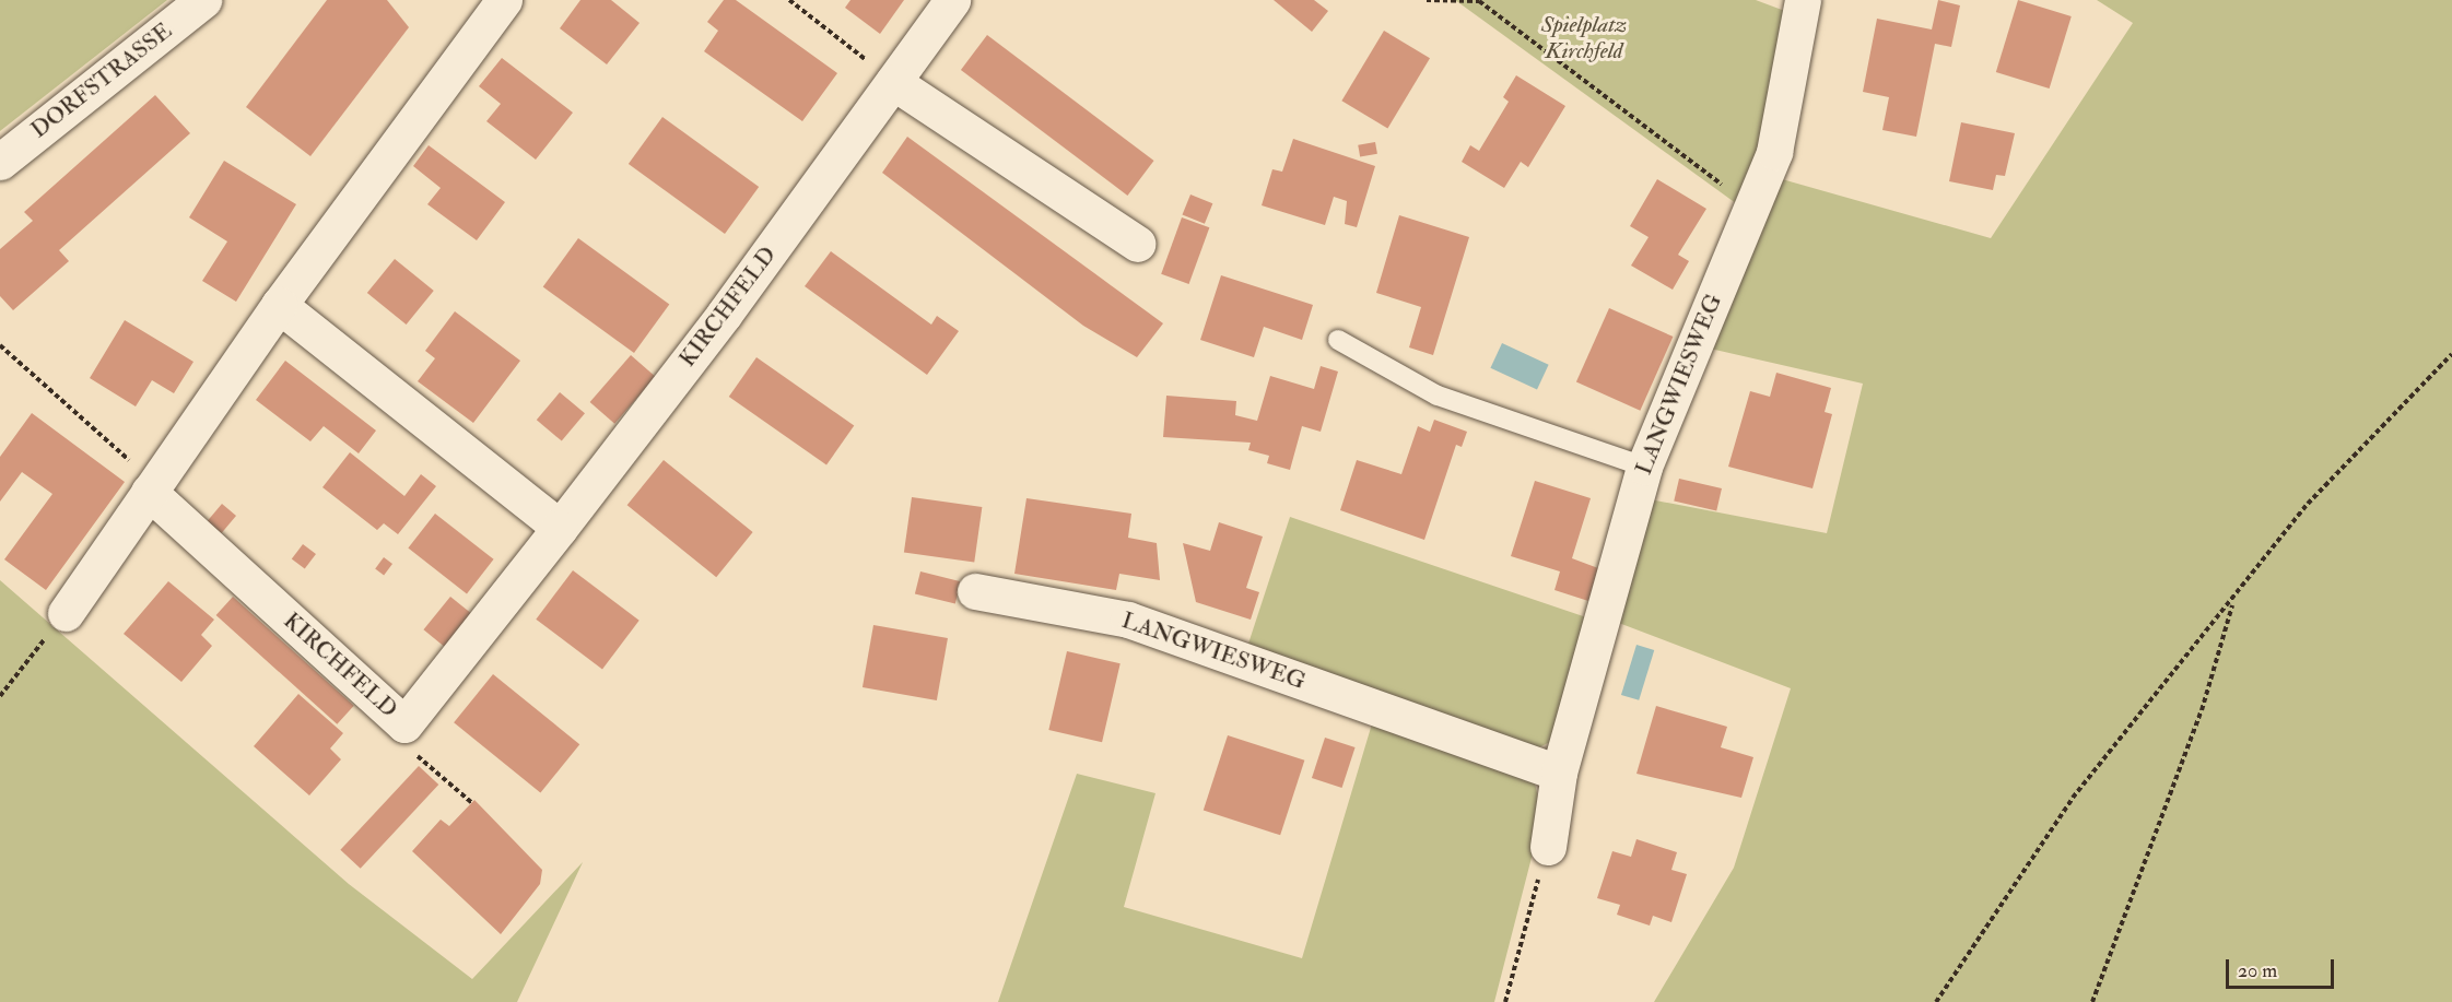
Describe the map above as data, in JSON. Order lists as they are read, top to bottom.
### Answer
{
  "streets": {
    "street": ["DORFSTRASSE", "KIRCHFELD", "LANGWIESWEG"]
  },
  "parks": ["Spielplatz Kirchfeld"],
  "scale_bar": "20 m"
}
